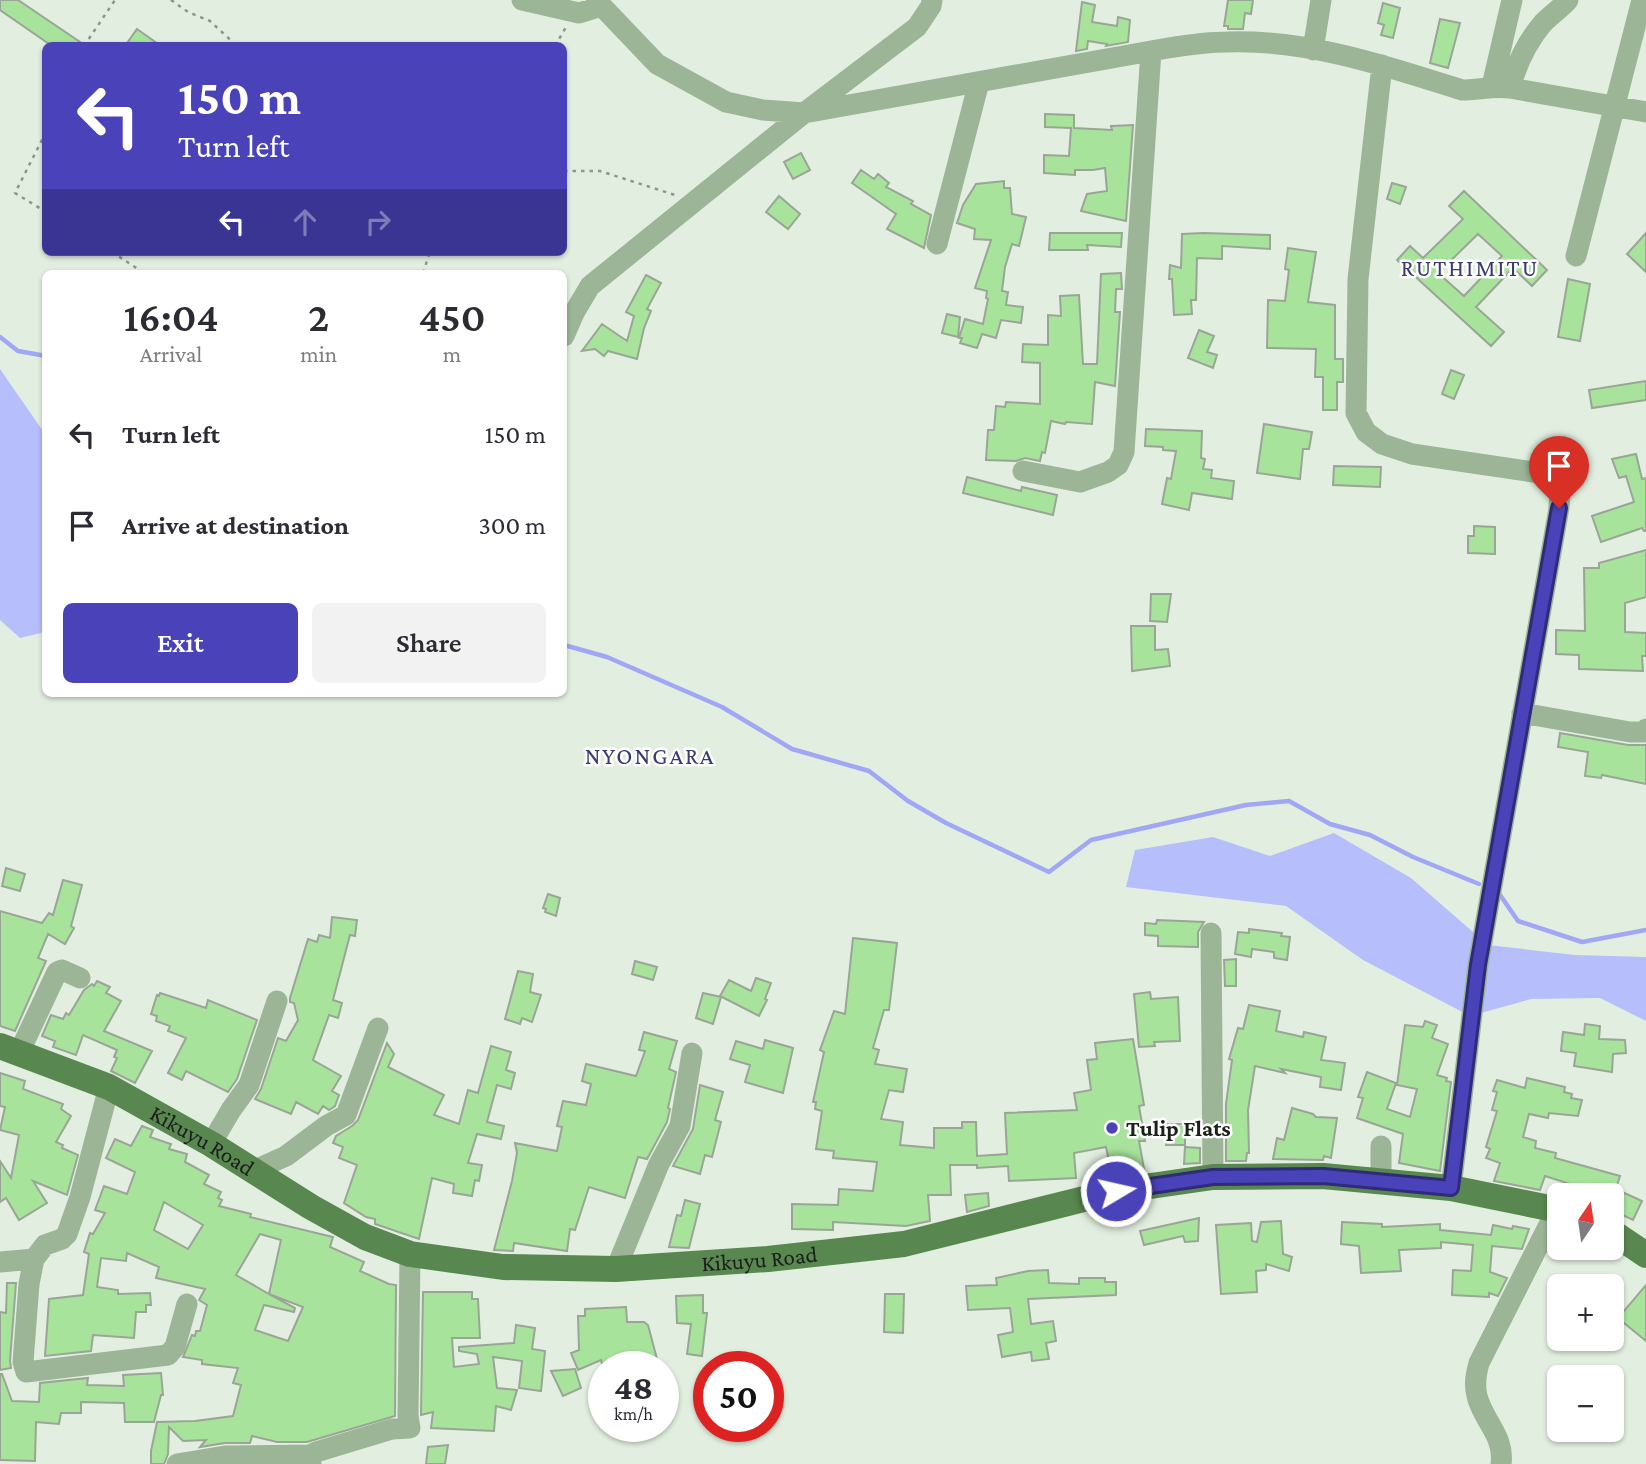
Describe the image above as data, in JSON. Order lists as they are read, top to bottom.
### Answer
{
  "streets": {
    "main road": ["Kikuyu Road"]
  },
  "districts": ["RUTHIMITU", "NYONGARA"],
  "places": ["Tulip Flats"],
  "north": "top",
  "page": {
    "turn": ["150 m", "Turn left"],
    "eta": [
      "16:04",
      "Arrival",
      "2",
      "min",
      "450",
      "m"
    ],
    "list": [
      {
        "name": "Turn left",
        "value": "150 m"
      },
      {
        "name": "Arrive at destination",
        "value": "300 m"
      }
    ],
    "buttons": ["Exit", "Share"],
    "map_buttons": ["+", "−"],
    "speed": "48 km/h",
    "limit": "50"
  }
}
